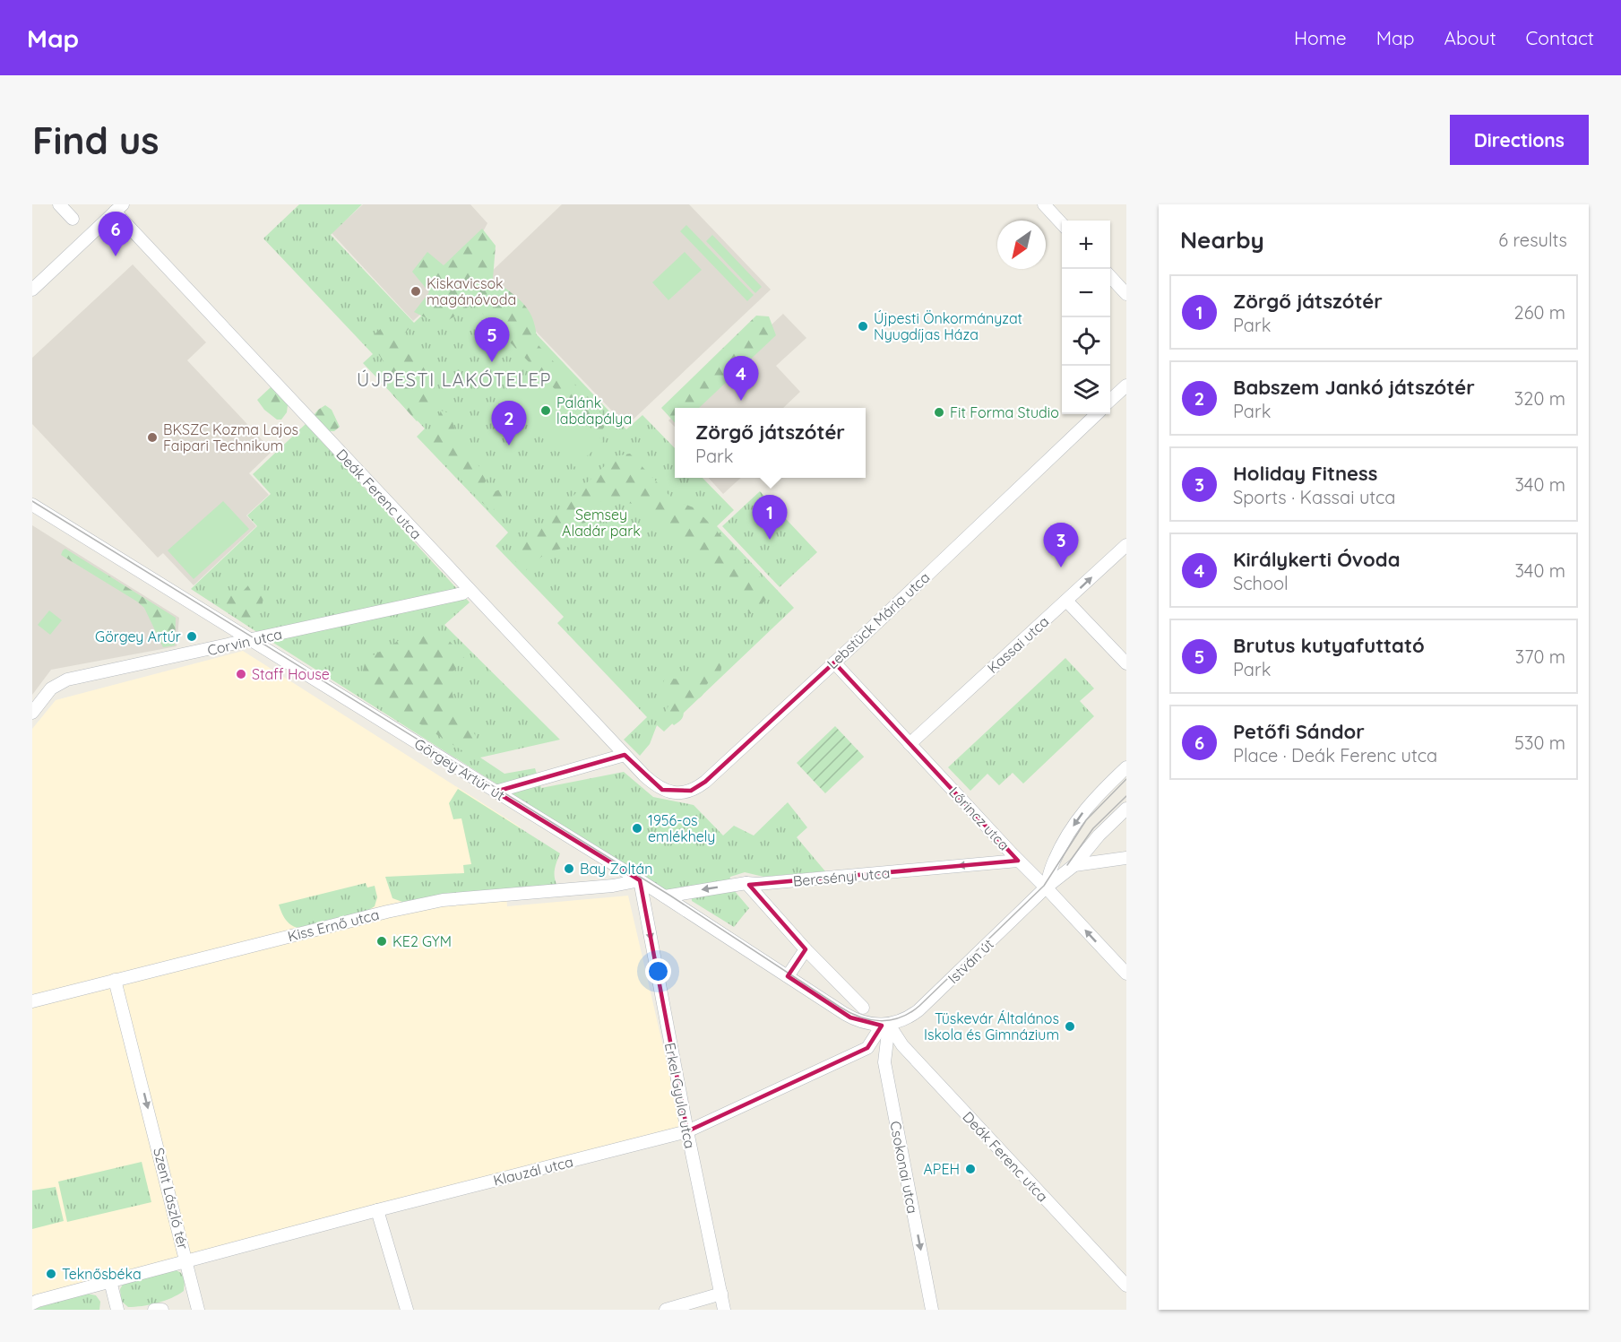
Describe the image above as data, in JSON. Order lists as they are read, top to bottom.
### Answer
{
  "streets": {
    "street": [
      "Deák Ferenc utca",
      "Lebstück Mária utca",
      "Corvin utca",
      "Kassai utca",
      "Görgey Artúr út",
      "Lőrincz utca",
      "Bercsényi utca",
      "Kiss Ernő utca",
      "István út",
      "Erkel Gyula utca",
      "Csokonai utca",
      "Klauzál utca",
      "Szent László tér"
    ]
  },
  "crossings": [
    ["Deák Ferenc utca", "Lebstück Mária utca"],
    ["Deák Ferenc utca", "Corvin utca"],
    ["Deák Ferenc utca", "Görgey Artúr út"],
    ["Deák Ferenc utca", "István út"],
    ["Deák Ferenc utca", "Csokonai utca"],
    ["Lebstück Mária utca", "Lőrincz utca"],
    ["Corvin utca", "Görgey Artúr út"],
    ["Kassai utca", "Lőrincz utca"],
    ["Görgey Artúr út", "Bercsényi utca"],
    ["Görgey Artúr út", "Kiss Ernő utca"],
    ["Görgey Artúr út", "István út"],
    ["Görgey Artúr út", "Erkel Gyula utca"],
    ["Görgey Artúr út", "Csokonai utca"],
    ["Lőrincz utca", "Bercsényi utca"],
    ["Lőrincz utca", "István út"],
    ["Kiss Ernő utca", "Erkel Gyula utca"],
    ["Kiss Ernő utca", "Szent László tér"],
    ["István út", "Csokonai utca"],
    ["Erkel Gyula utca", "Klauzál utca"],
    ["Klauzál utca", "Szent László tér"]
  ],
  "one_way": [
    "Bercsényi utca",
    "Erkel Gyula utca",
    "Csokonai utca",
    "Szent László tér"
  ],
  "districts": ["ÚJPESTI LAKÓTELEP"],
  "parks": ["Semsey Aladár park"],
  "places": [
    "Kiskavicsok magánóvoda",
    "Újpesti Önkormányzat Nyugdíjas Háza",
    "Palánk labdapálya",
    "Fit Forma Studio",
    "BKSZC Kozma Lajos Faipari Technikum",
    "Görgey Artúr",
    "Staff House",
    "1956-os emlékhely",
    "Bay Zoltán",
    "KE2 GYM",
    "Tüskevár Általános Iskola és Gimnázium",
    "APEH",
    "Teknősbéka"
  ],
  "north": "bottom left",
  "page": {
    "header": "Map",
    "nav": [
      "Home",
      "Map",
      "About",
      "Contact"
    ],
    "buttons": "Directions",
    "title": "Find us",
    "heading": ["Nearby", "6 results"],
    "pins": [
      "6",
      "5",
      "4",
      "2",
      "1",
      "3"
    ],
    "map_buttons": ["+", "−"],
    "list": [
      {
        "mark": "1",
        "name": "Zörgő játszótér",
        "note": "Park",
        "value": "260 m"
      },
      {
        "mark": "2",
        "name": "Babszem Jankó játszótér",
        "note": "Park",
        "value": "320 m"
      },
      {
        "mark": "3",
        "name": "Holiday Fitness",
        "note": "Sports · Kassai utca",
        "value": "340 m"
      },
      {
        "mark": "4",
        "name": "Királykerti Óvoda",
        "note": "School",
        "value": "340 m"
      },
      {
        "mark": "5",
        "name": "Brutus kutyafuttató",
        "note": "Park",
        "value": "370 m"
      },
      {
        "mark": "6",
        "name": "Petőfi Sándor",
        "note": "Place · Deák Ferenc utca",
        "value": "530 m"
      }
    ],
    "popup": ["Zörgő játszótér", "Park"]
  }
}
